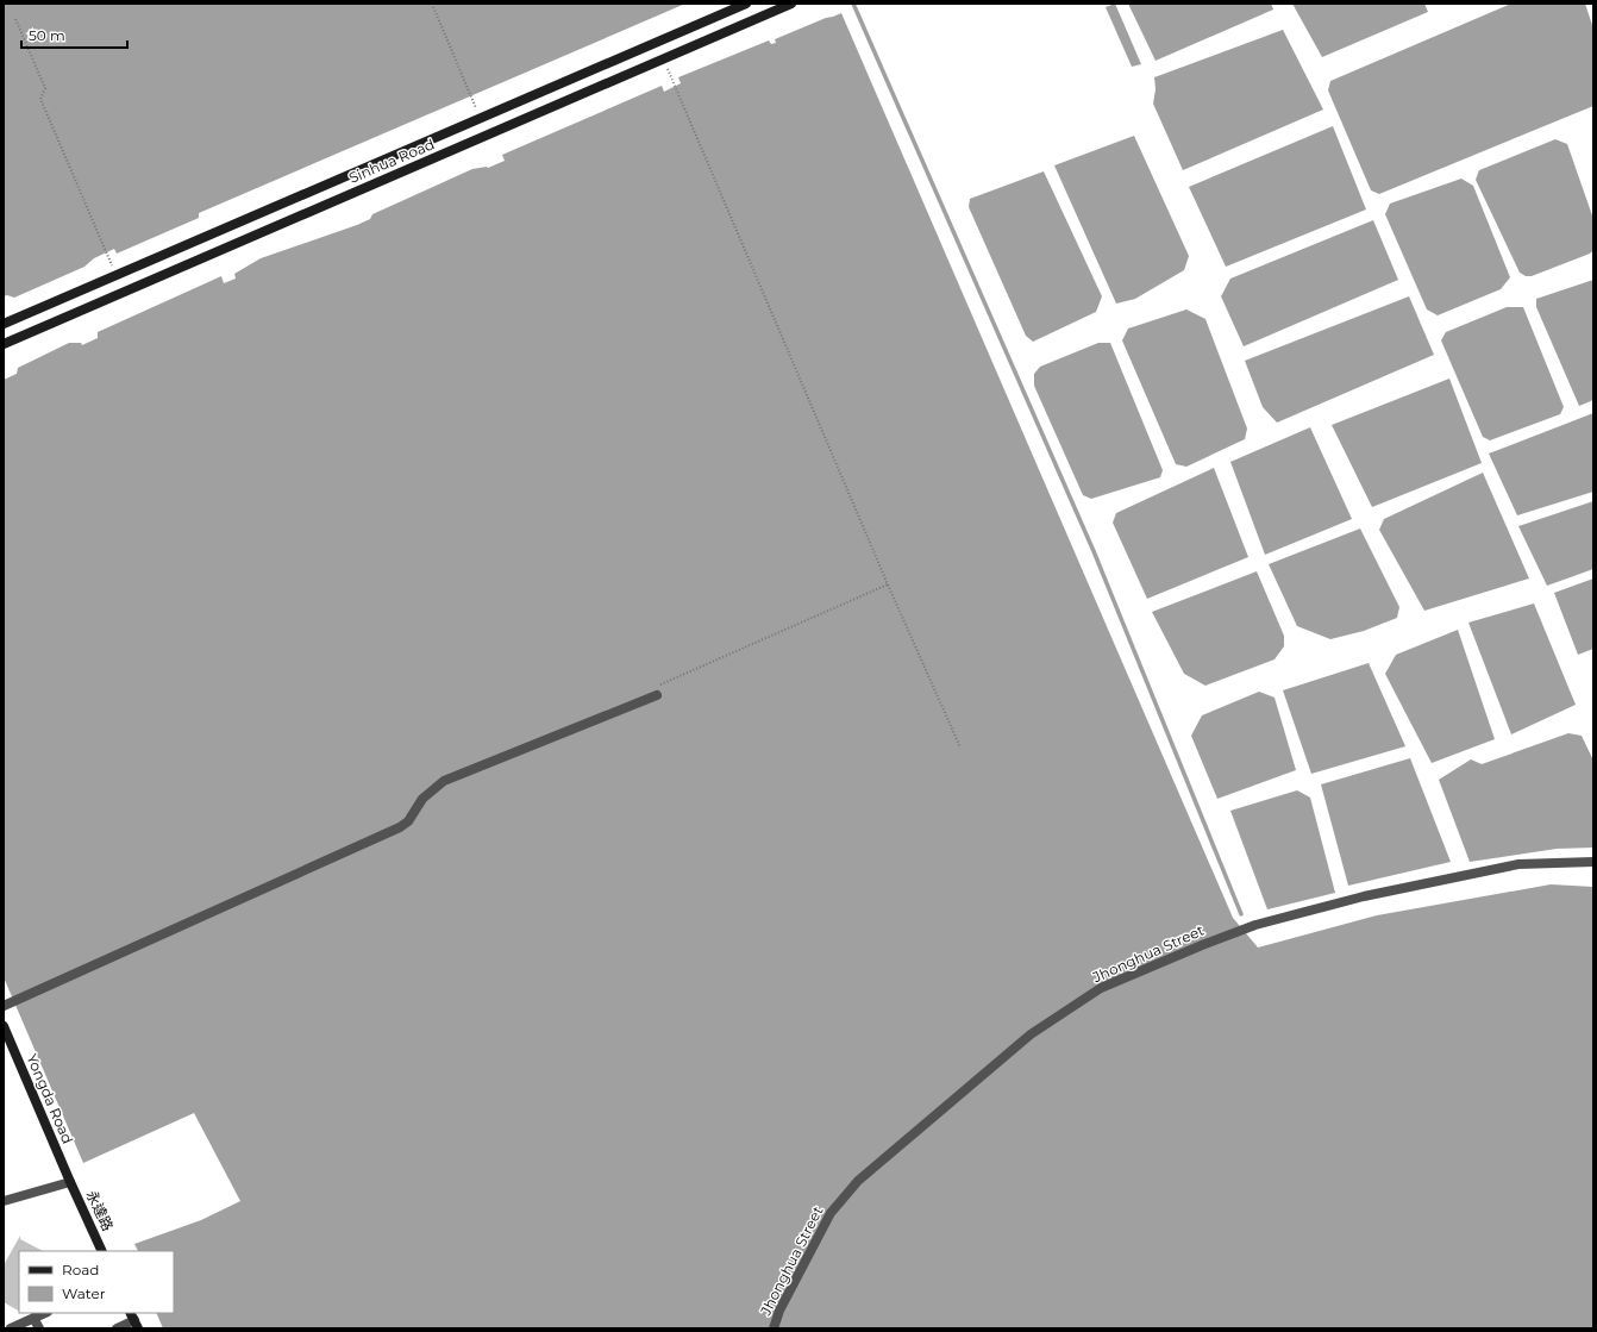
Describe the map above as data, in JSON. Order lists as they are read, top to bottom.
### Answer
{
  "streets": {
    "street": [
      "Sinhua Road",
      "Jhonghua Street",
      "Yongda Road",
      "永達路"
    ]
  },
  "crossings": [
    ["Yongda Road", "永達路"]
  ],
  "legend": ["Road", "Water"],
  "scale_bar": "50 m"
}
